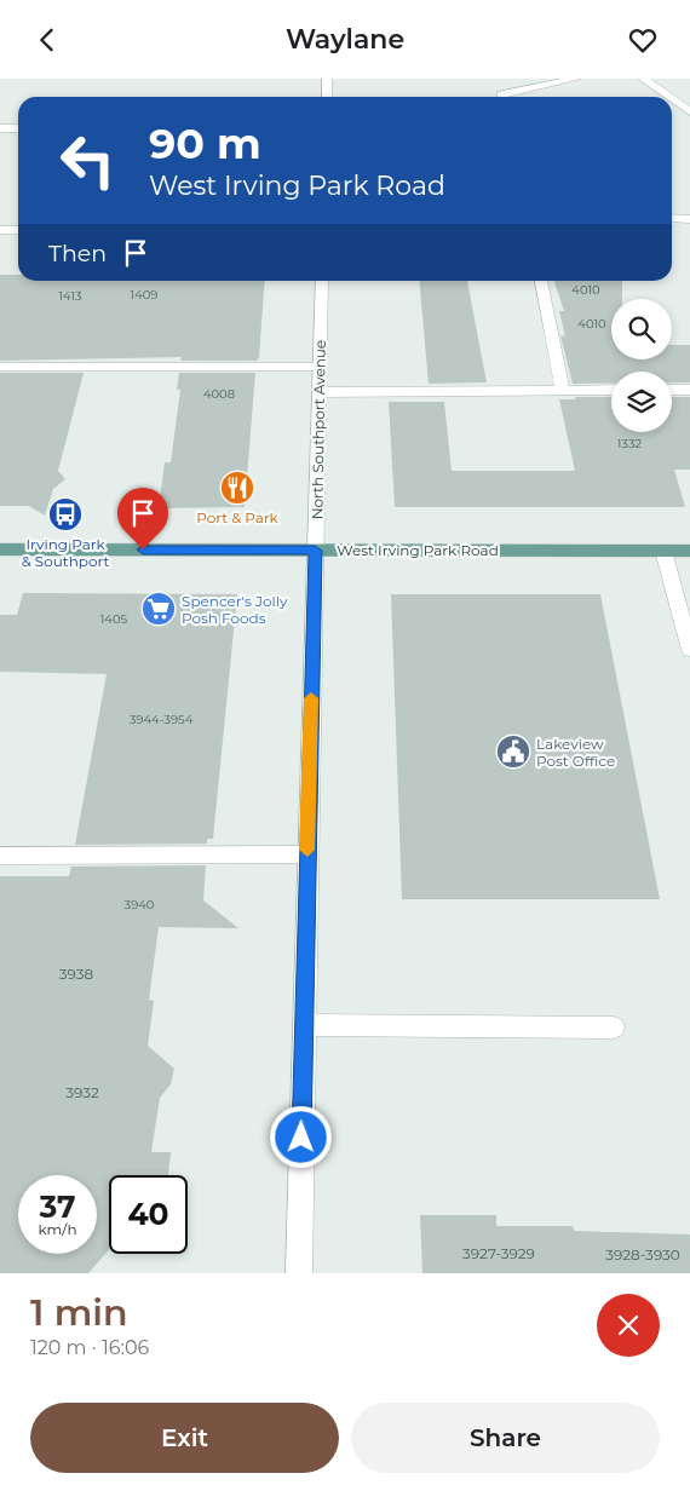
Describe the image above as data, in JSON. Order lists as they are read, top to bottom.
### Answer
{
  "streets": {
    "main road": ["West Irving Park Road"],
    "street": ["North Southport Avenue"]
  },
  "crossings": [
    ["North Southport Avenue", "West Irving Park Road"]
  ],
  "places": {
    "restaurant": ["Port & Park"],
    "bus stop": ["Irving Park & Southport"],
    "supermarket": ["Spencer's Jolly Posh Foods"],
    "public building": ["Lakeview Post Office"]
  },
  "house_numbers": [
    "4010",
    "1409",
    "1413",
    "4010",
    "4008",
    "1332",
    "1405",
    "3944-3954",
    "3940",
    "3938",
    "3932",
    "3927-3929",
    "3928-3930"
  ],
  "page": {
    "header": "Waylane",
    "turn": ["90 m", "West Irving Park Road"],
    "then": "Then",
    "speed": "37 km/h",
    "limit": "40",
    "heading": ["1 min", "120 m · 16:06"],
    "buttons": ["Exit", "Share"]
  }
}
